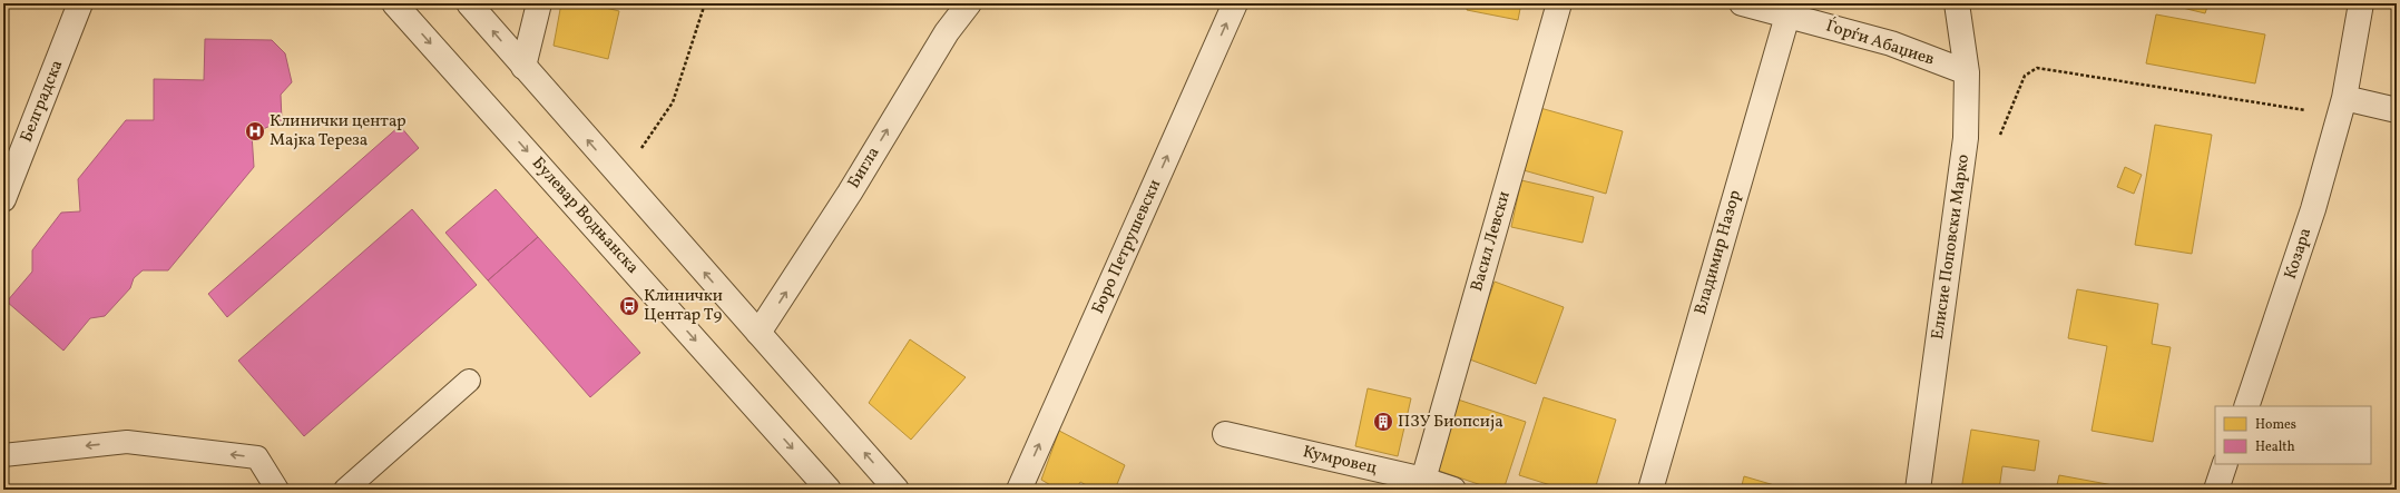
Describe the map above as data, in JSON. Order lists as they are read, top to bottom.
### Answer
{
  "streets": {
    "street": [
      "Ѓорѓи Абаџиев",
      "Белградска",
      "Бигла",
      "Булевар Водњанска",
      "Васил Левски",
      "Боро Петрушевски",
      "Елисие Поповски Марко",
      "Владимир Назор",
      "Козара",
      "Кумровец"
    ]
  },
  "crossings": [
    ["Ѓорѓи Абаџиев", "Елисие Поповски Марко"],
    ["Ѓорѓи Абаџиев", "Владимир Назор"],
    ["Васил Левски", "Кумровец"]
  ],
  "one_way": ["Бигла", "Боро Петрушевски"],
  "places": {
    "hospital": ["Клинички центар Мајка Тереза"],
    "bus stop": ["Клинички Центар Т9"],
    "building": ["ПЗУ Биопсија"]
  },
  "legend": ["Homes", "Health"]
}
